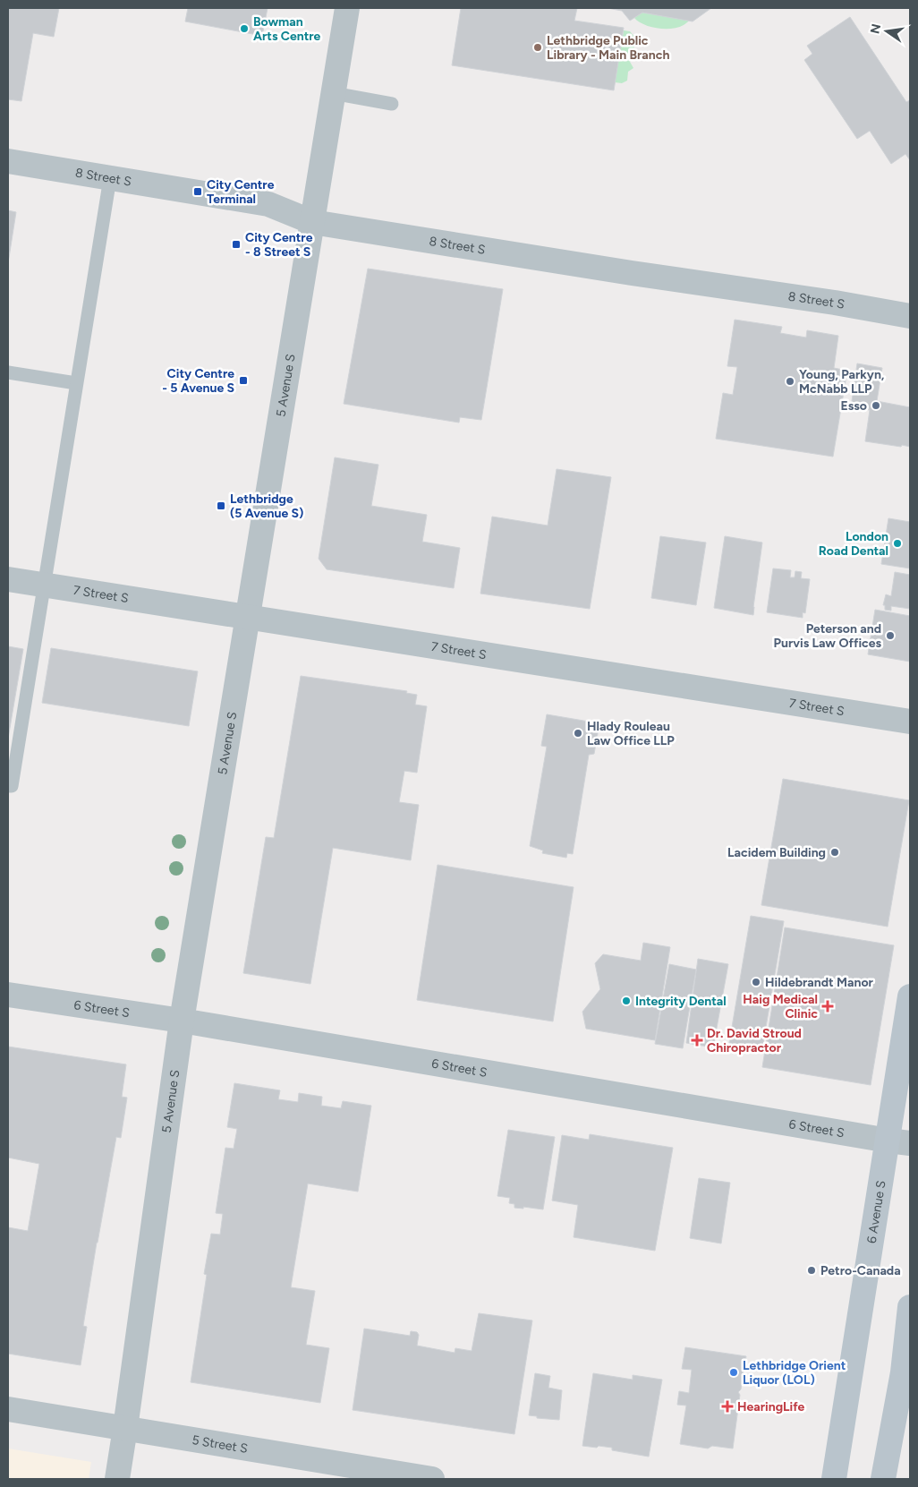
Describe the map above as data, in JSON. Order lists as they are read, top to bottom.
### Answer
{
  "streets": {
    "main road": ["6 Avenue S"],
    "street": [
      "8 Street S",
      "5 Avenue S",
      "7 Street S",
      "6 Street S",
      "5 Street S"
    ]
  },
  "crossings": [
    ["8 Street S", "5 Avenue S"],
    ["5 Avenue S", "7 Street S"],
    ["5 Avenue S", "6 Street S"],
    ["5 Avenue S", "5 Street S"],
    ["6 Street S", "6 Avenue S"]
  ],
  "places": {
    "other": [
      "Bowman Arts Centre",
      "Lethbridge Public Library - Main Branch",
      "Young, Parkyn, McNabb LLP",
      "Esso",
      "London Road Dental",
      "Peterson and Purvis Law Offices",
      "Hlady Rouleau Law Office LLP",
      "Lacidem Building",
      "Hildebrandt Manor",
      "Integrity Dental",
      "Petro-Canada",
      "Lethbridge Orient Liquor (LOL)"
    ],
    "transit": [
      "City Centre Terminal",
      "City Centre - 8 Street S",
      "City Centre - 5 Avenue S",
      "Lethbridge (5 Avenue S)"
    ],
    "health": ["Haig Medical Clinic", "Dr. David Stroud Chiropractor", "HearingLife"]
  },
  "north": "left"
}
